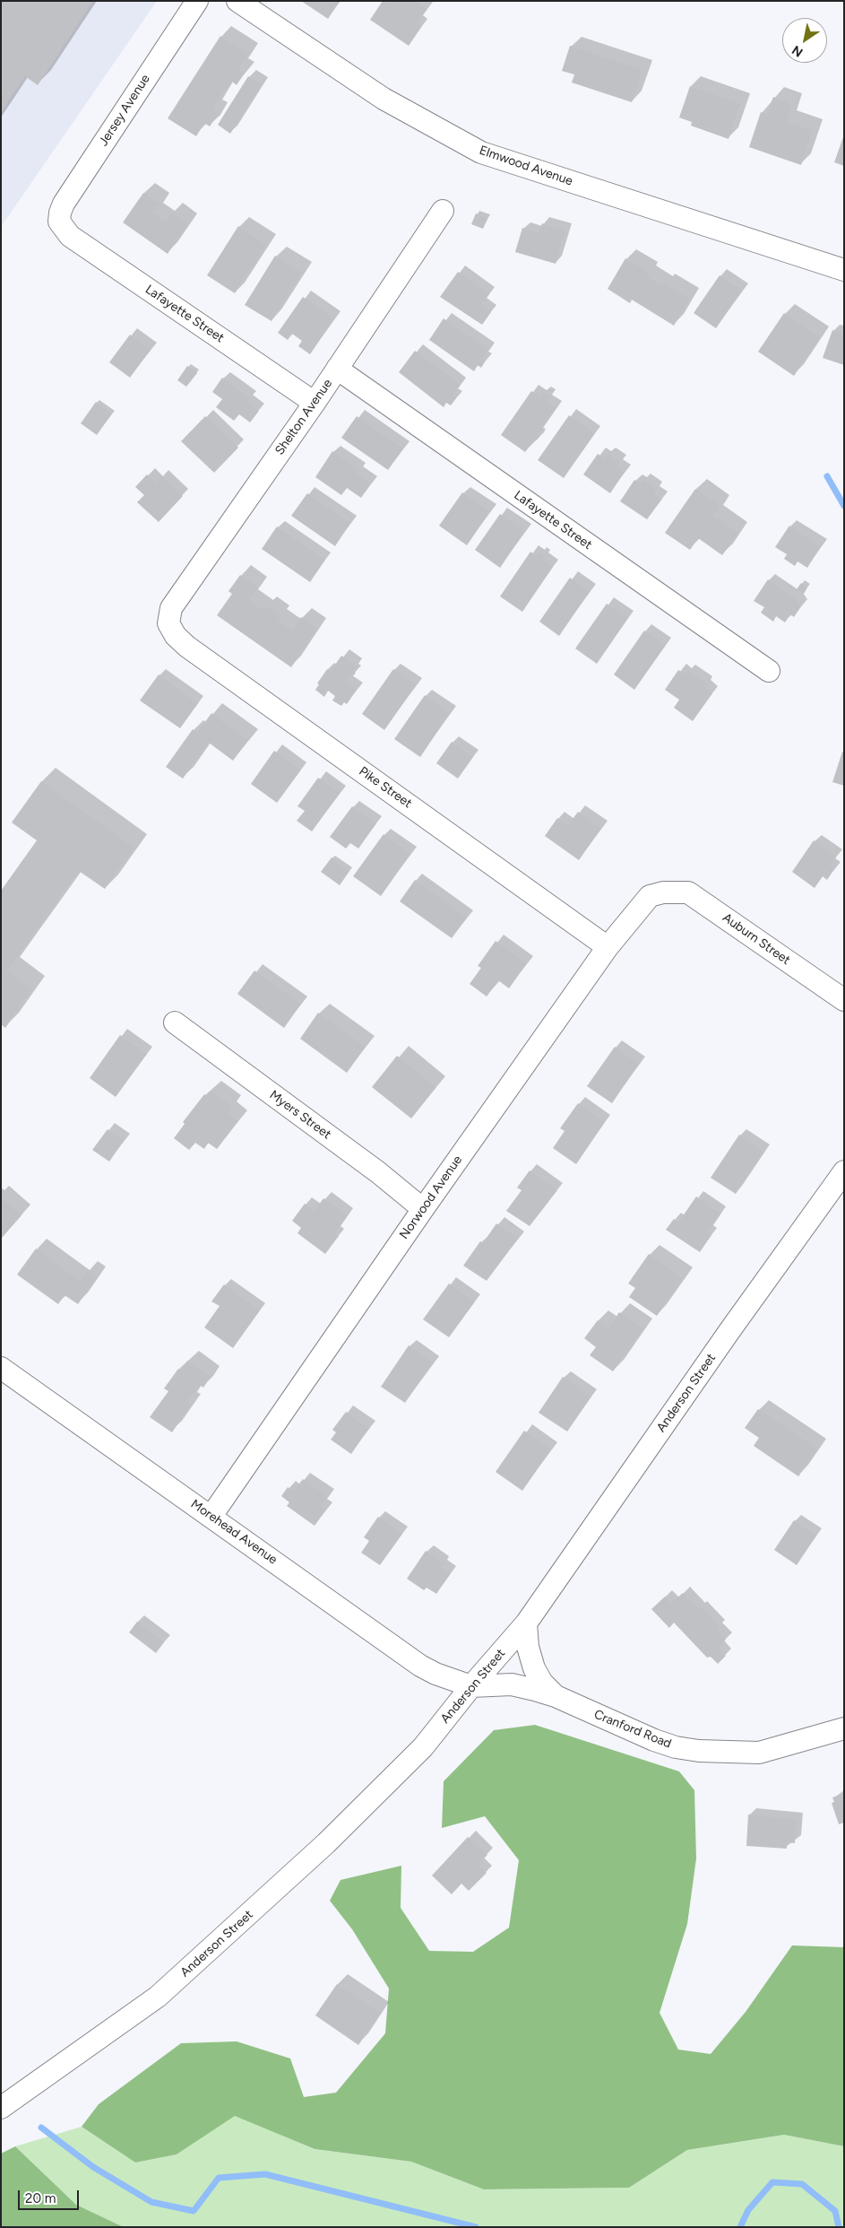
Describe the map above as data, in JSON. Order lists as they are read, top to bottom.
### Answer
{
  "streets": {
    "street": [
      "Jersey Avenue",
      "Elmwood Avenue",
      "Lafayette Street",
      "Shelton Avenue",
      "Pike Street",
      "Auburn Street",
      "Myers Street",
      "Norwood Avenue",
      "Anderson Street",
      "Morehead Avenue",
      "Cranford Road"
    ]
  },
  "crossings": [
    ["Jersey Avenue", "Lafayette Street"],
    ["Lafayette Street", "Shelton Avenue"],
    ["Shelton Avenue", "Pike Street"],
    ["Pike Street", "Norwood Avenue"],
    ["Auburn Street", "Norwood Avenue"],
    ["Myers Street", "Norwood Avenue"],
    ["Norwood Avenue", "Morehead Avenue"],
    ["Anderson Street", "Morehead Avenue"],
    ["Anderson Street", "Cranford Road"],
    ["Morehead Avenue", "Cranford Road"]
  ],
  "scale_bar": "20 m",
  "north": "bottom left"
}
